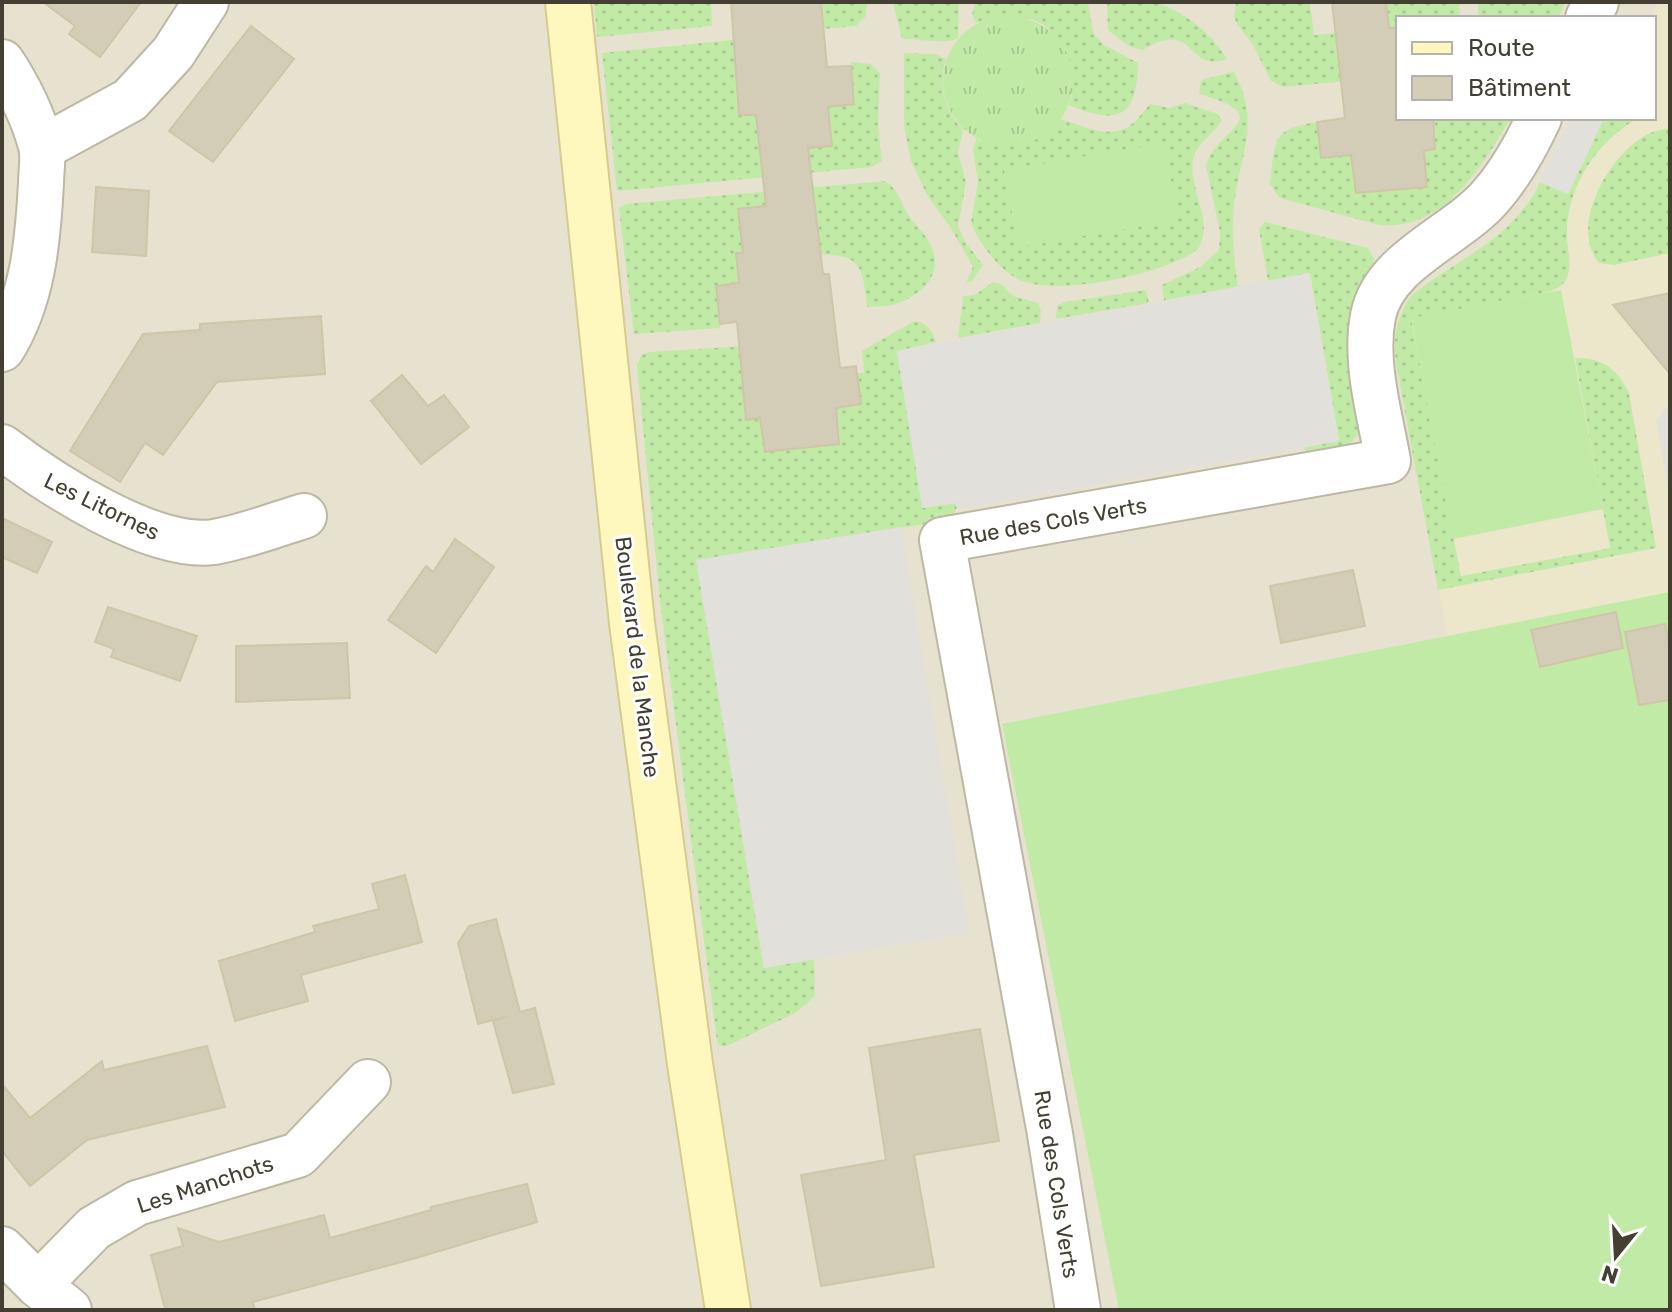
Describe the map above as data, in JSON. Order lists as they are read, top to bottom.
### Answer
{
  "streets": {
    "main road": ["Boulevard de la Manche"],
    "street": ["Les Litornes", "Rue des Cols Verts", "Les Manchots"]
  },
  "legend": ["Route", "Bâtiment"],
  "north": "bottom"
}
